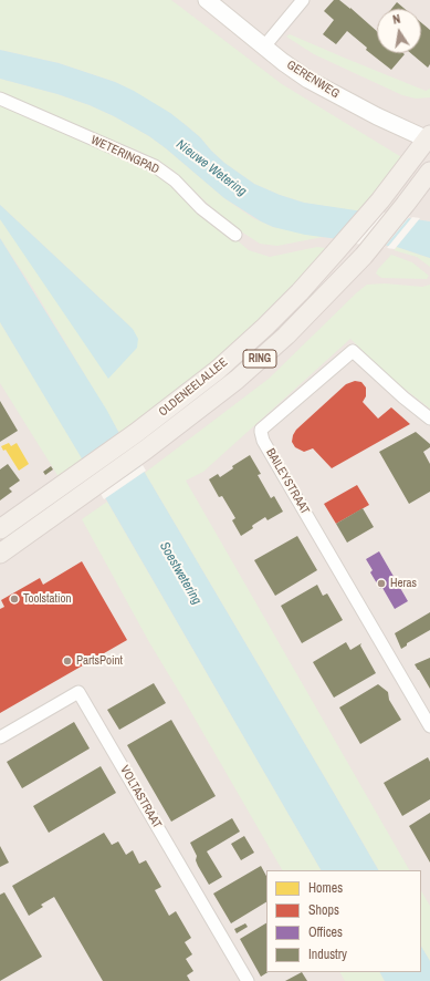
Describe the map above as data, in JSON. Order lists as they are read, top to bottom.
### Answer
{
  "streets": {
    "main road": ["GERENWEG", "RING", "OLDENEELALLEE"],
    "street": ["WETERINGPAD", "BAILEYSTRAAT", "VOLTASTRAAT"]
  },
  "crossings": [
    ["GERENWEG", "OLDENEELALLEE"]
  ],
  "water": ["Nieuwe Wetering", "Soestwetering"],
  "places": ["Heras", "Toolstation", "PartsPoint"],
  "legend": [
    "Homes",
    "Shops",
    "Offices",
    "Industry"
  ],
  "north": "top"
}
